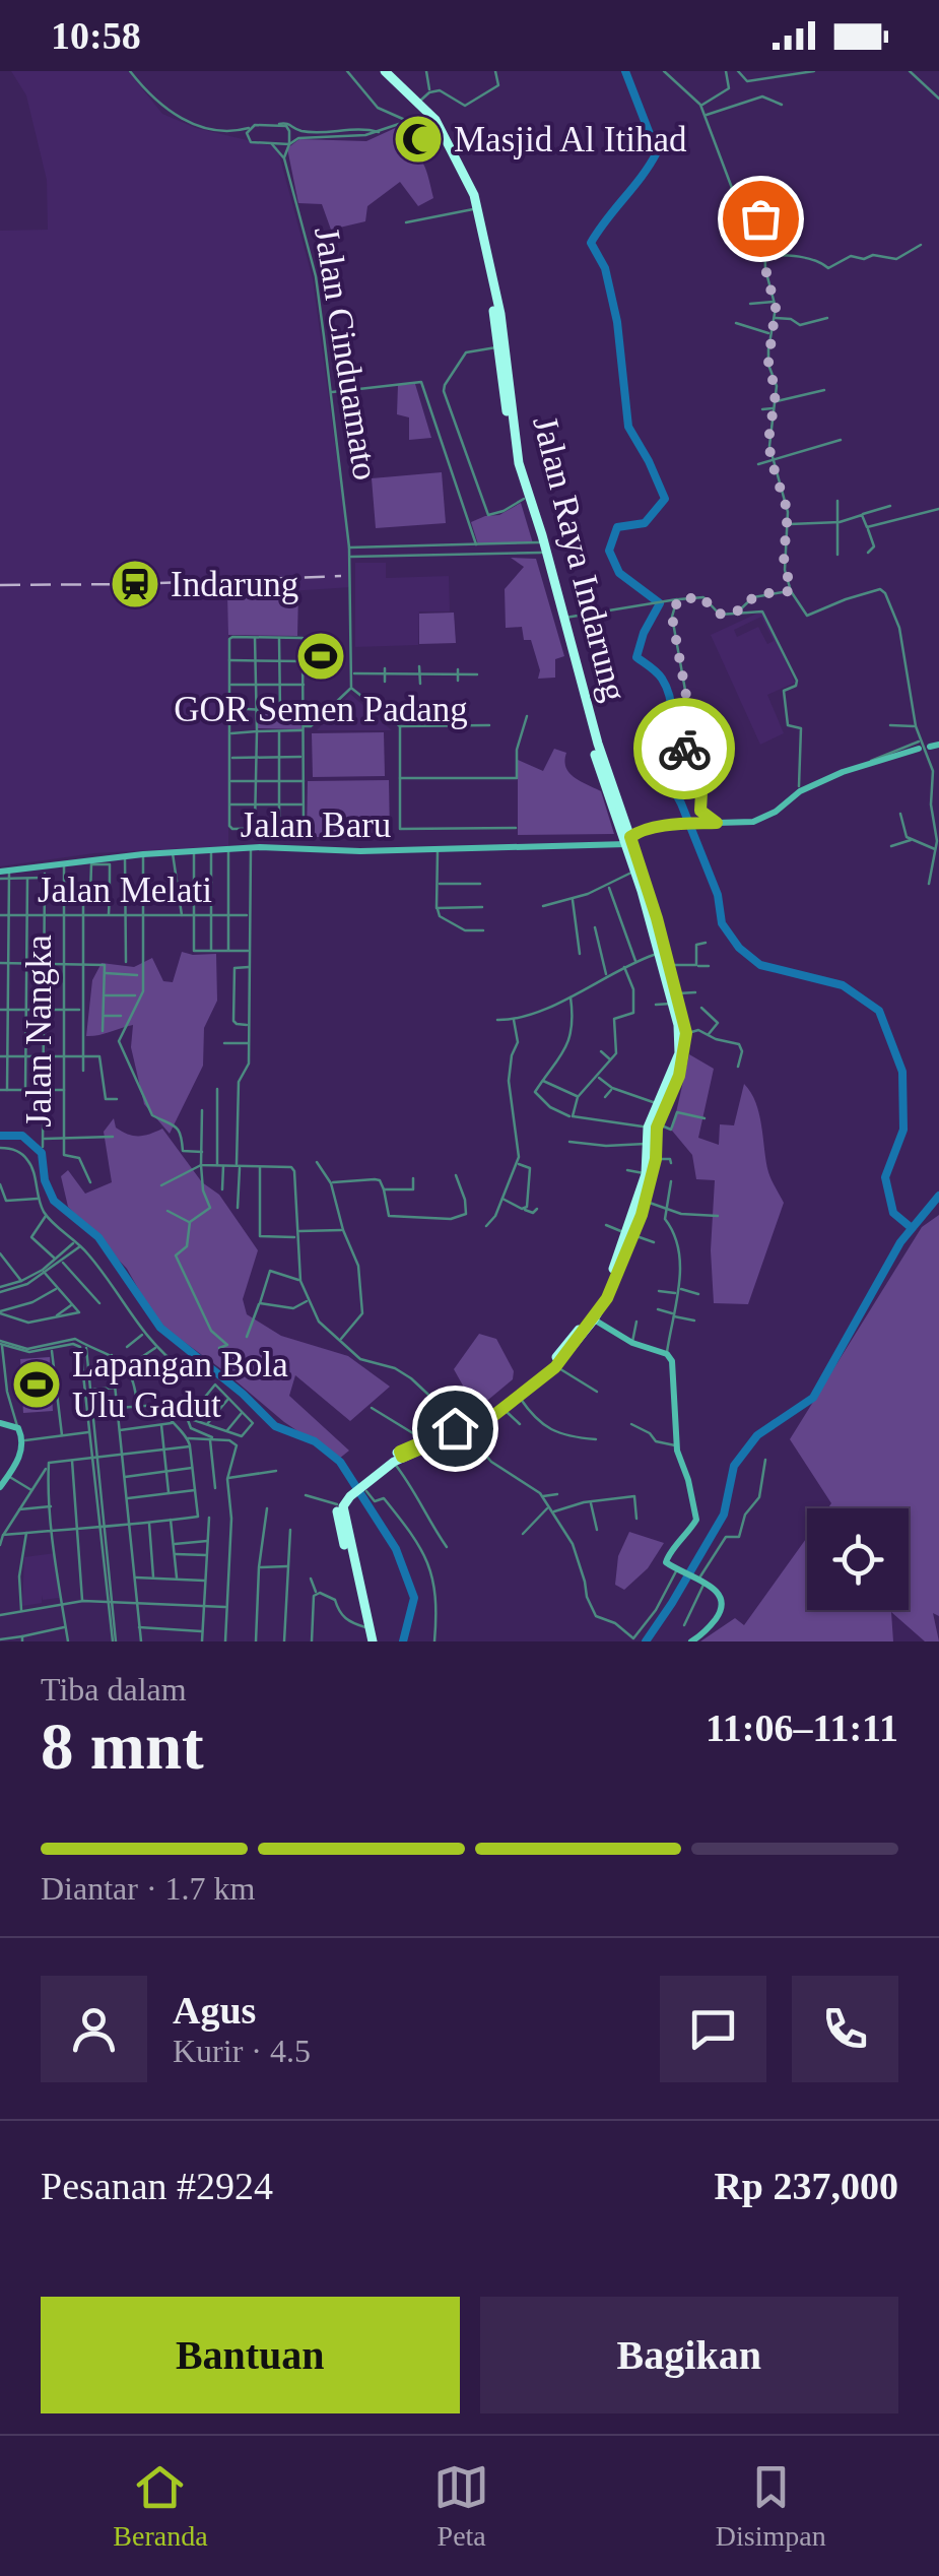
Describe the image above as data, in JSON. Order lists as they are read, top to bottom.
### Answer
{
  "streets": {
    "highway": ["Jalan Raya Indarung"],
    "street": [
      "Jalan Cinduamato",
      "Jalan Baru",
      "Jalan Melati",
      "Jalan Nangka"
    ]
  },
  "crossings": [
    ["Jalan Raya Indarung", "Jalan Baru"],
    ["Jalan Baru", "Jalan Nangka"],
    ["Jalan Melati", "Jalan Nangka"]
  ],
  "places": {
    "mosque": ["Masjid Al Itihad"],
    "station": ["Indarung"],
    "sports": ["GOR Semen Padang", "Lapangan Bola Ulu Gadut"]
  },
  "page": {
    "status": "10:58",
    "heading": ["8 mnt", "Tiba dalam", "11:06–11:11"],
    "panel": [
      "Agus",
      "Kurir · 4.5",
      "Pesanan #2924",
      "Rp 237,000"
    ],
    "bar": "Diantar · 1.7 km",
    "buttons": ["Bantuan", "Bagikan"],
    "tabs": ["Beranda", "Peta", "Disimpan"]
  }
}
